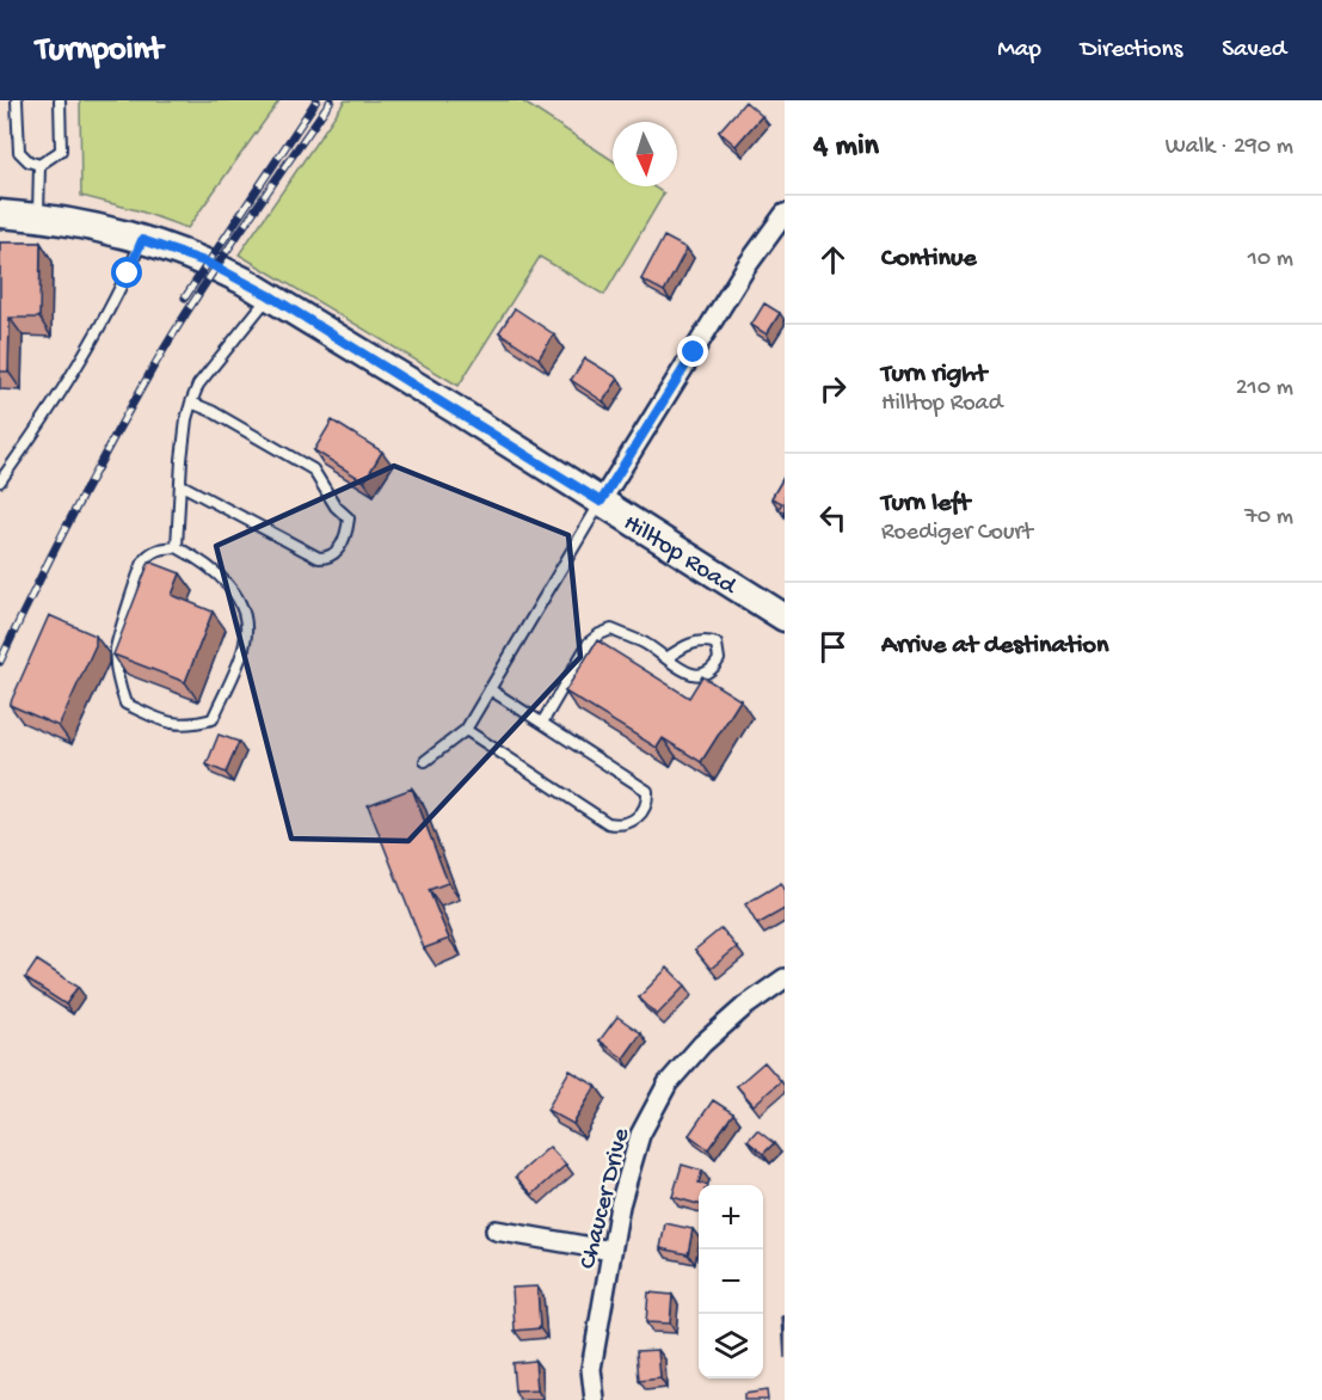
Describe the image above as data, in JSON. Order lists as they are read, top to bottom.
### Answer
{
  "streets": {
    "main road": ["Hilltop Road"],
    "street": ["Chaucer Drive"]
  },
  "north": "bottom",
  "page": {
    "header": "Turnpoint",
    "nav": ["Map", "Directions", "Saved"],
    "heading": ["4 min", "Walk · 290 m"],
    "list": [
      ["Continue", "10 m"],
      ["Turn right", "Hilltop Road", "210 m"],
      ["Turn left", "Roediger Court", "70 m"],
      "Arrive at destination"
    ],
    "map_buttons": ["+", "−"]
  }
}
